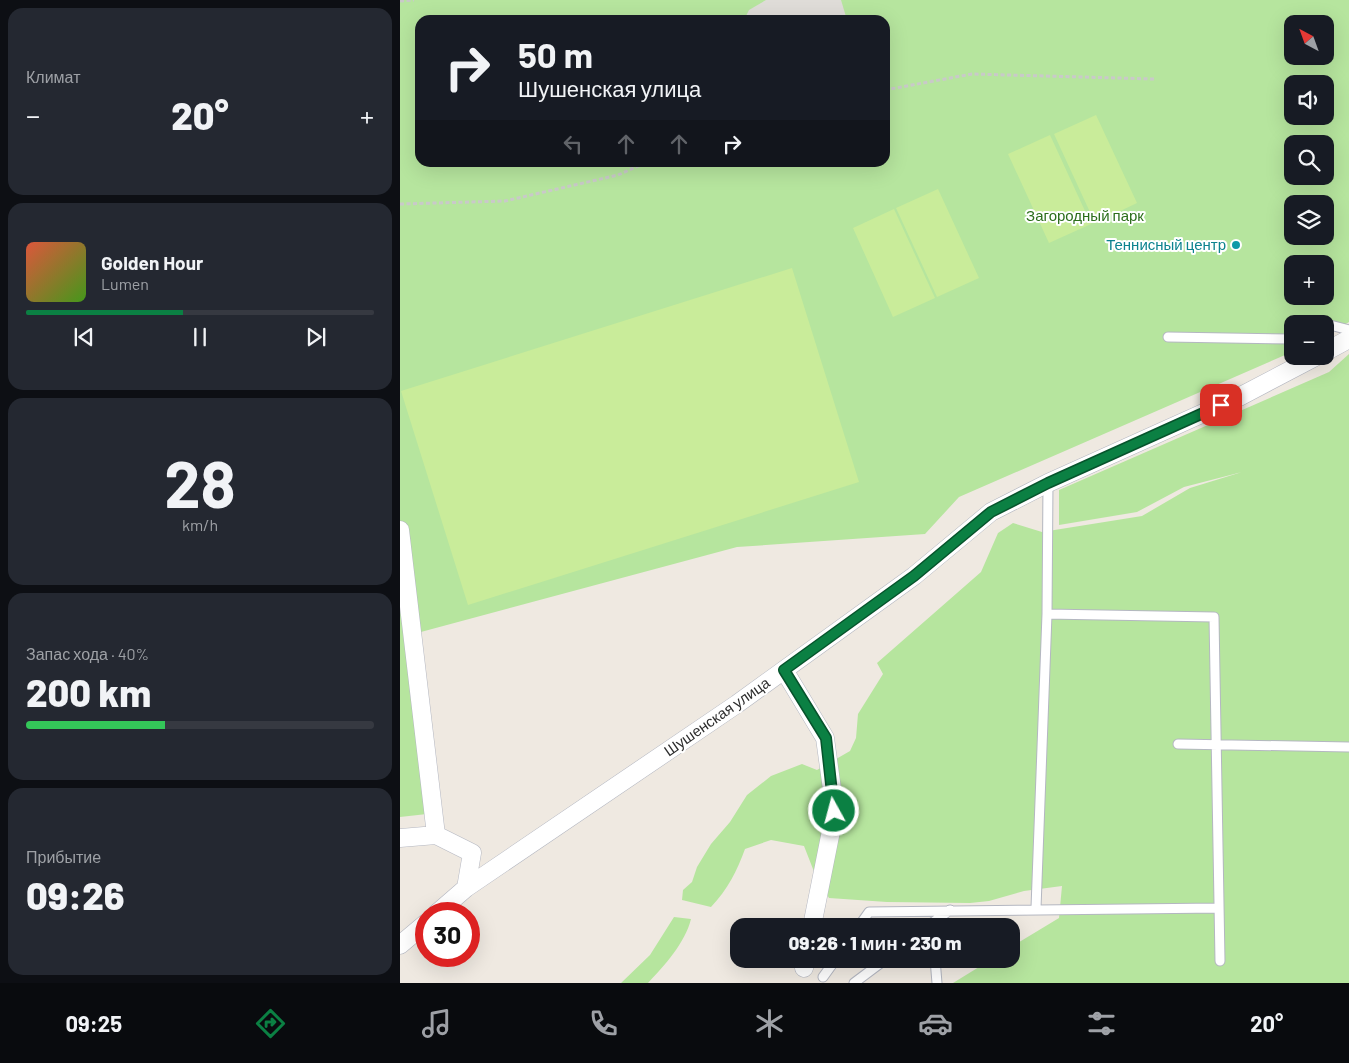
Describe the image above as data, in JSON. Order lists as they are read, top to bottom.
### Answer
{
  "streets": {
    "street": ["Шушенская улица"]
  },
  "parks": ["Загородный парк"],
  "places": ["Теннисный центр"],
  "north": "top left",
  "page": {
    "tile": [
      "Климат",
      ["28", "km/h"],
      ["Запас хода · 40%", "200 km"],
      ["Прибытие", "09:26"]
    ],
    "map_buttons": ["+", "−"],
    "turn": ["50 m", "Шушенская улица"],
    "heat": ["−", "20°", "+"],
    "song": ["Golden Hour", "Lumen"],
    "limit": "30",
    "trip": "09:26 · 1 мин · 230 m",
    "tabs": ["09:25", "20°"]
  }
}
